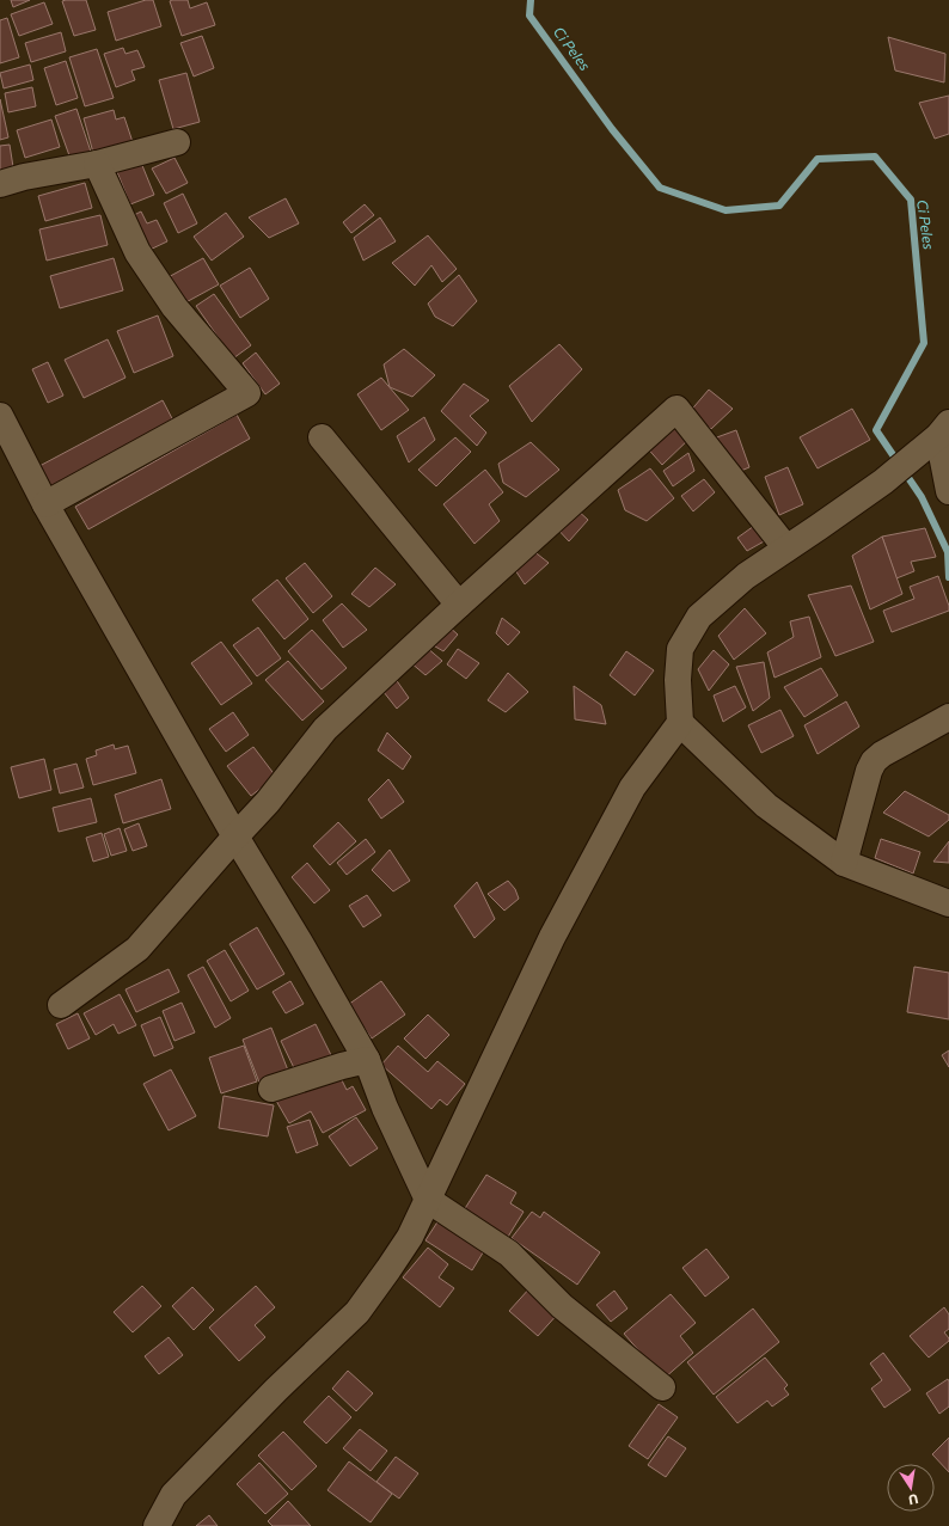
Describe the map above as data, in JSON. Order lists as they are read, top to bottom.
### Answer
{
  "water": ["Ci Peles"],
  "north": "bottom"
}
